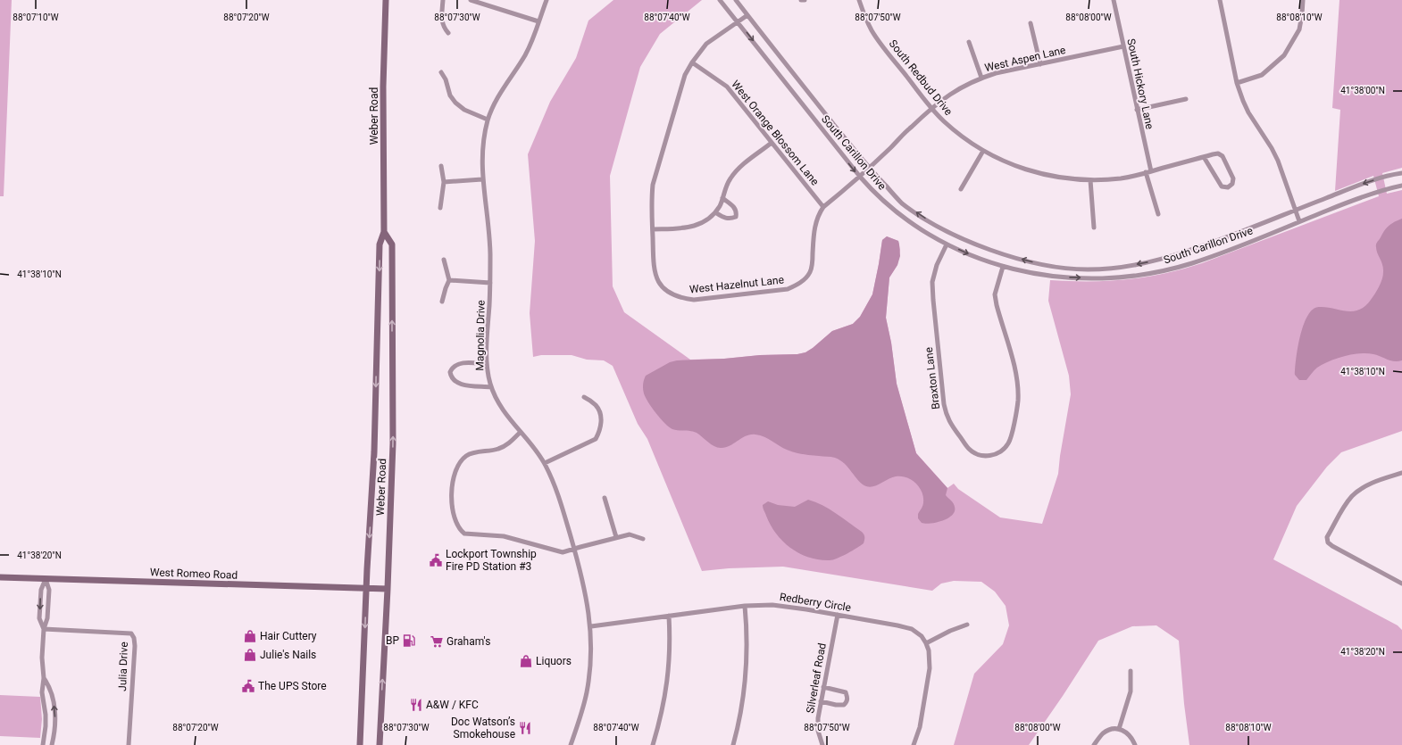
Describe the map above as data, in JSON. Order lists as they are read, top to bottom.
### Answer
{
  "streets": {
    "main road": ["Weber Road", "West Romeo Road"],
    "street": [
      "West Aspen Lane",
      "South Redbud Drive",
      "South Hickory Lane",
      "West Orange Blossom Lane",
      "South Carillon Drive",
      "West Hazelnut Lane",
      "Magnolia Drive",
      "Braxton Lane",
      "Redberry Circle",
      "Julia Drive",
      "Silverleaf Road"
    ]
  },
  "crossings": [
    ["West Aspen Lane", "South Redbud Drive"],
    ["West Aspen Lane", "South Hickory Lane"],
    ["West Aspen Lane", "South Carillon Drive"],
    ["West Aspen Lane", "West Hazelnut Lane"],
    ["South Redbud Drive", "South Hickory Lane"],
    ["Weber Road", "West Romeo Road"],
    ["West Orange Blossom Lane", "West Hazelnut Lane"],
    ["South Carillon Drive", "West Hazelnut Lane"],
    ["South Carillon Drive", "Braxton Lane"],
    ["Magnolia Drive", "Redberry Circle"],
    ["Redberry Circle", "Silverleaf Road"]
  ],
  "places": {
    "public building": ["Lockport Township Fire PD Station #3", "The UPS Store"],
    "shop": ["Hair Cuttery", "Julie's Nails", "Liquors"],
    "fuel station": ["BP"],
    "supermarket": ["Graham's"],
    "restaurant": ["A&W / KFC", "Doc Watson’s Smokehouse"]
  },
  "coordinates": [
    "88°07'10\"W",
    "88°07'20\"W",
    "88°07'30\"W",
    "88°07'40\"W",
    "88°07'50\"W",
    "88°08'00\"W",
    "88°08'10\"W",
    "41°38'00\"N",
    "41°38'10\"N",
    "41°38'20\"N"
  ]
}
